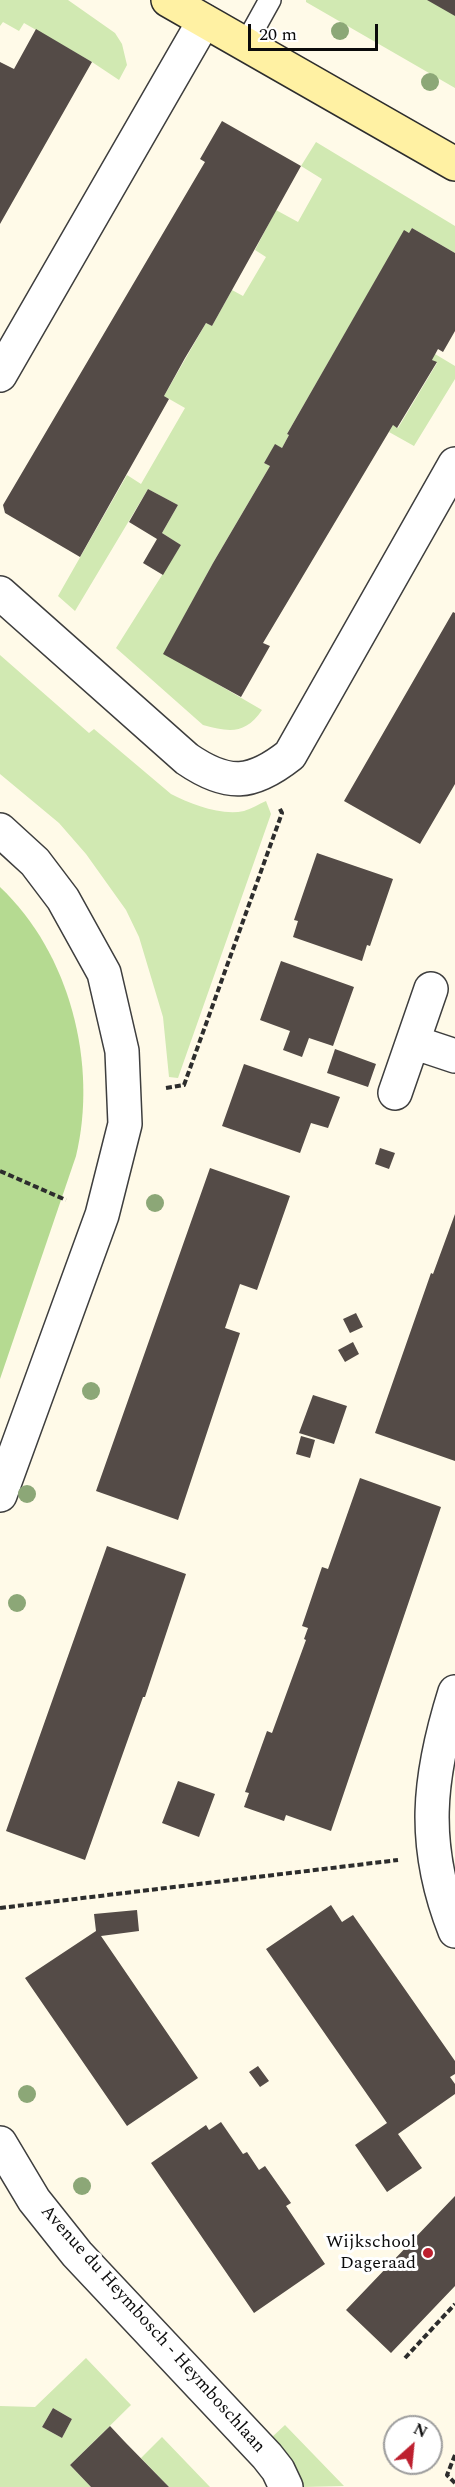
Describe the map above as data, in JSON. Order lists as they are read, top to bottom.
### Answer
{
  "streets": {
    "street": ["Avenue du Heymbosch - Heymboschlaan"]
  },
  "places": ["Wijkschool Dageraad"],
  "scale_bar": "20 m",
  "north": "top right"
}
